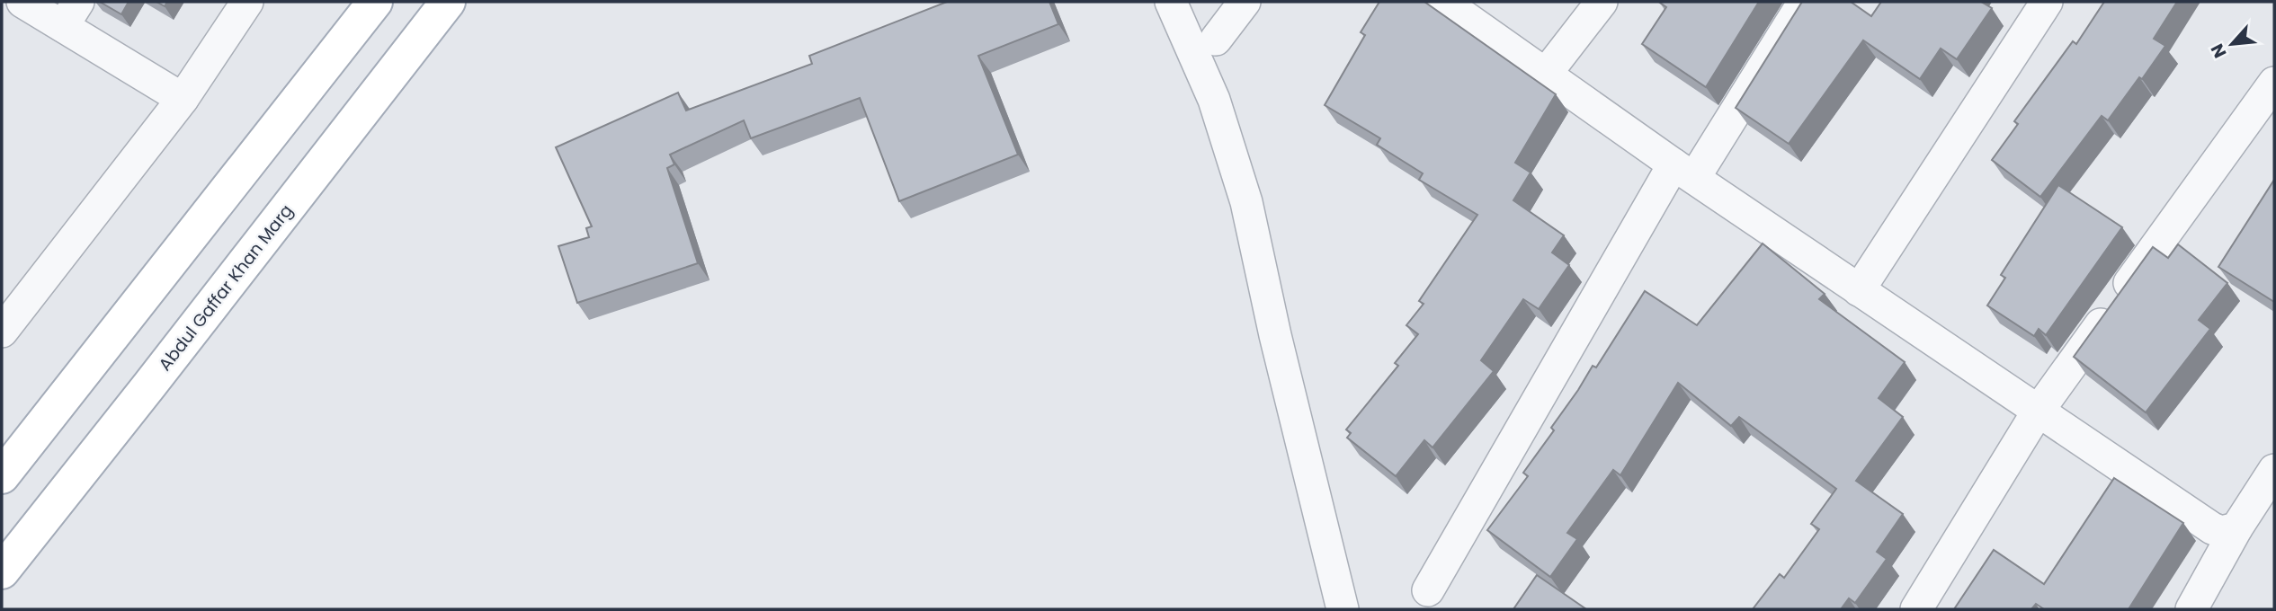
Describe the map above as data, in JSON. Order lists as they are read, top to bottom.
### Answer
{
  "streets": {
    "main road": ["Abdul Gaffar Khan Marg"]
  },
  "north": "bottom left"
}
